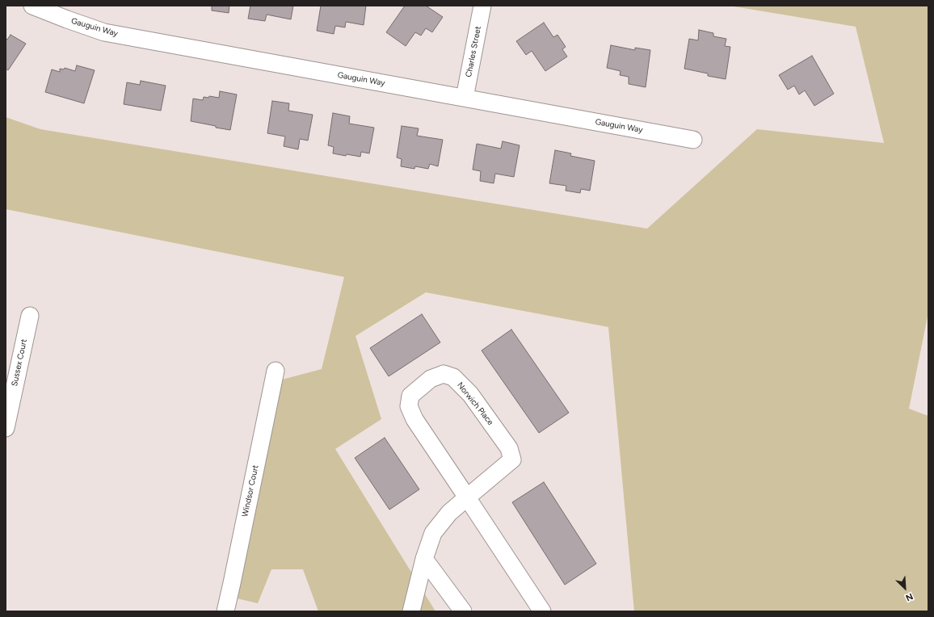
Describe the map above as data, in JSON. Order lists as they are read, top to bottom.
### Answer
{
  "streets": {
    "street": [
      "Gauguin Way",
      "Charles Street",
      "Sussex Court",
      "Norwich Place",
      "Windsor Court"
    ]
  },
  "crossings": [
    ["Gauguin Way", "Charles Street"]
  ],
  "north": "bottom right"
}
